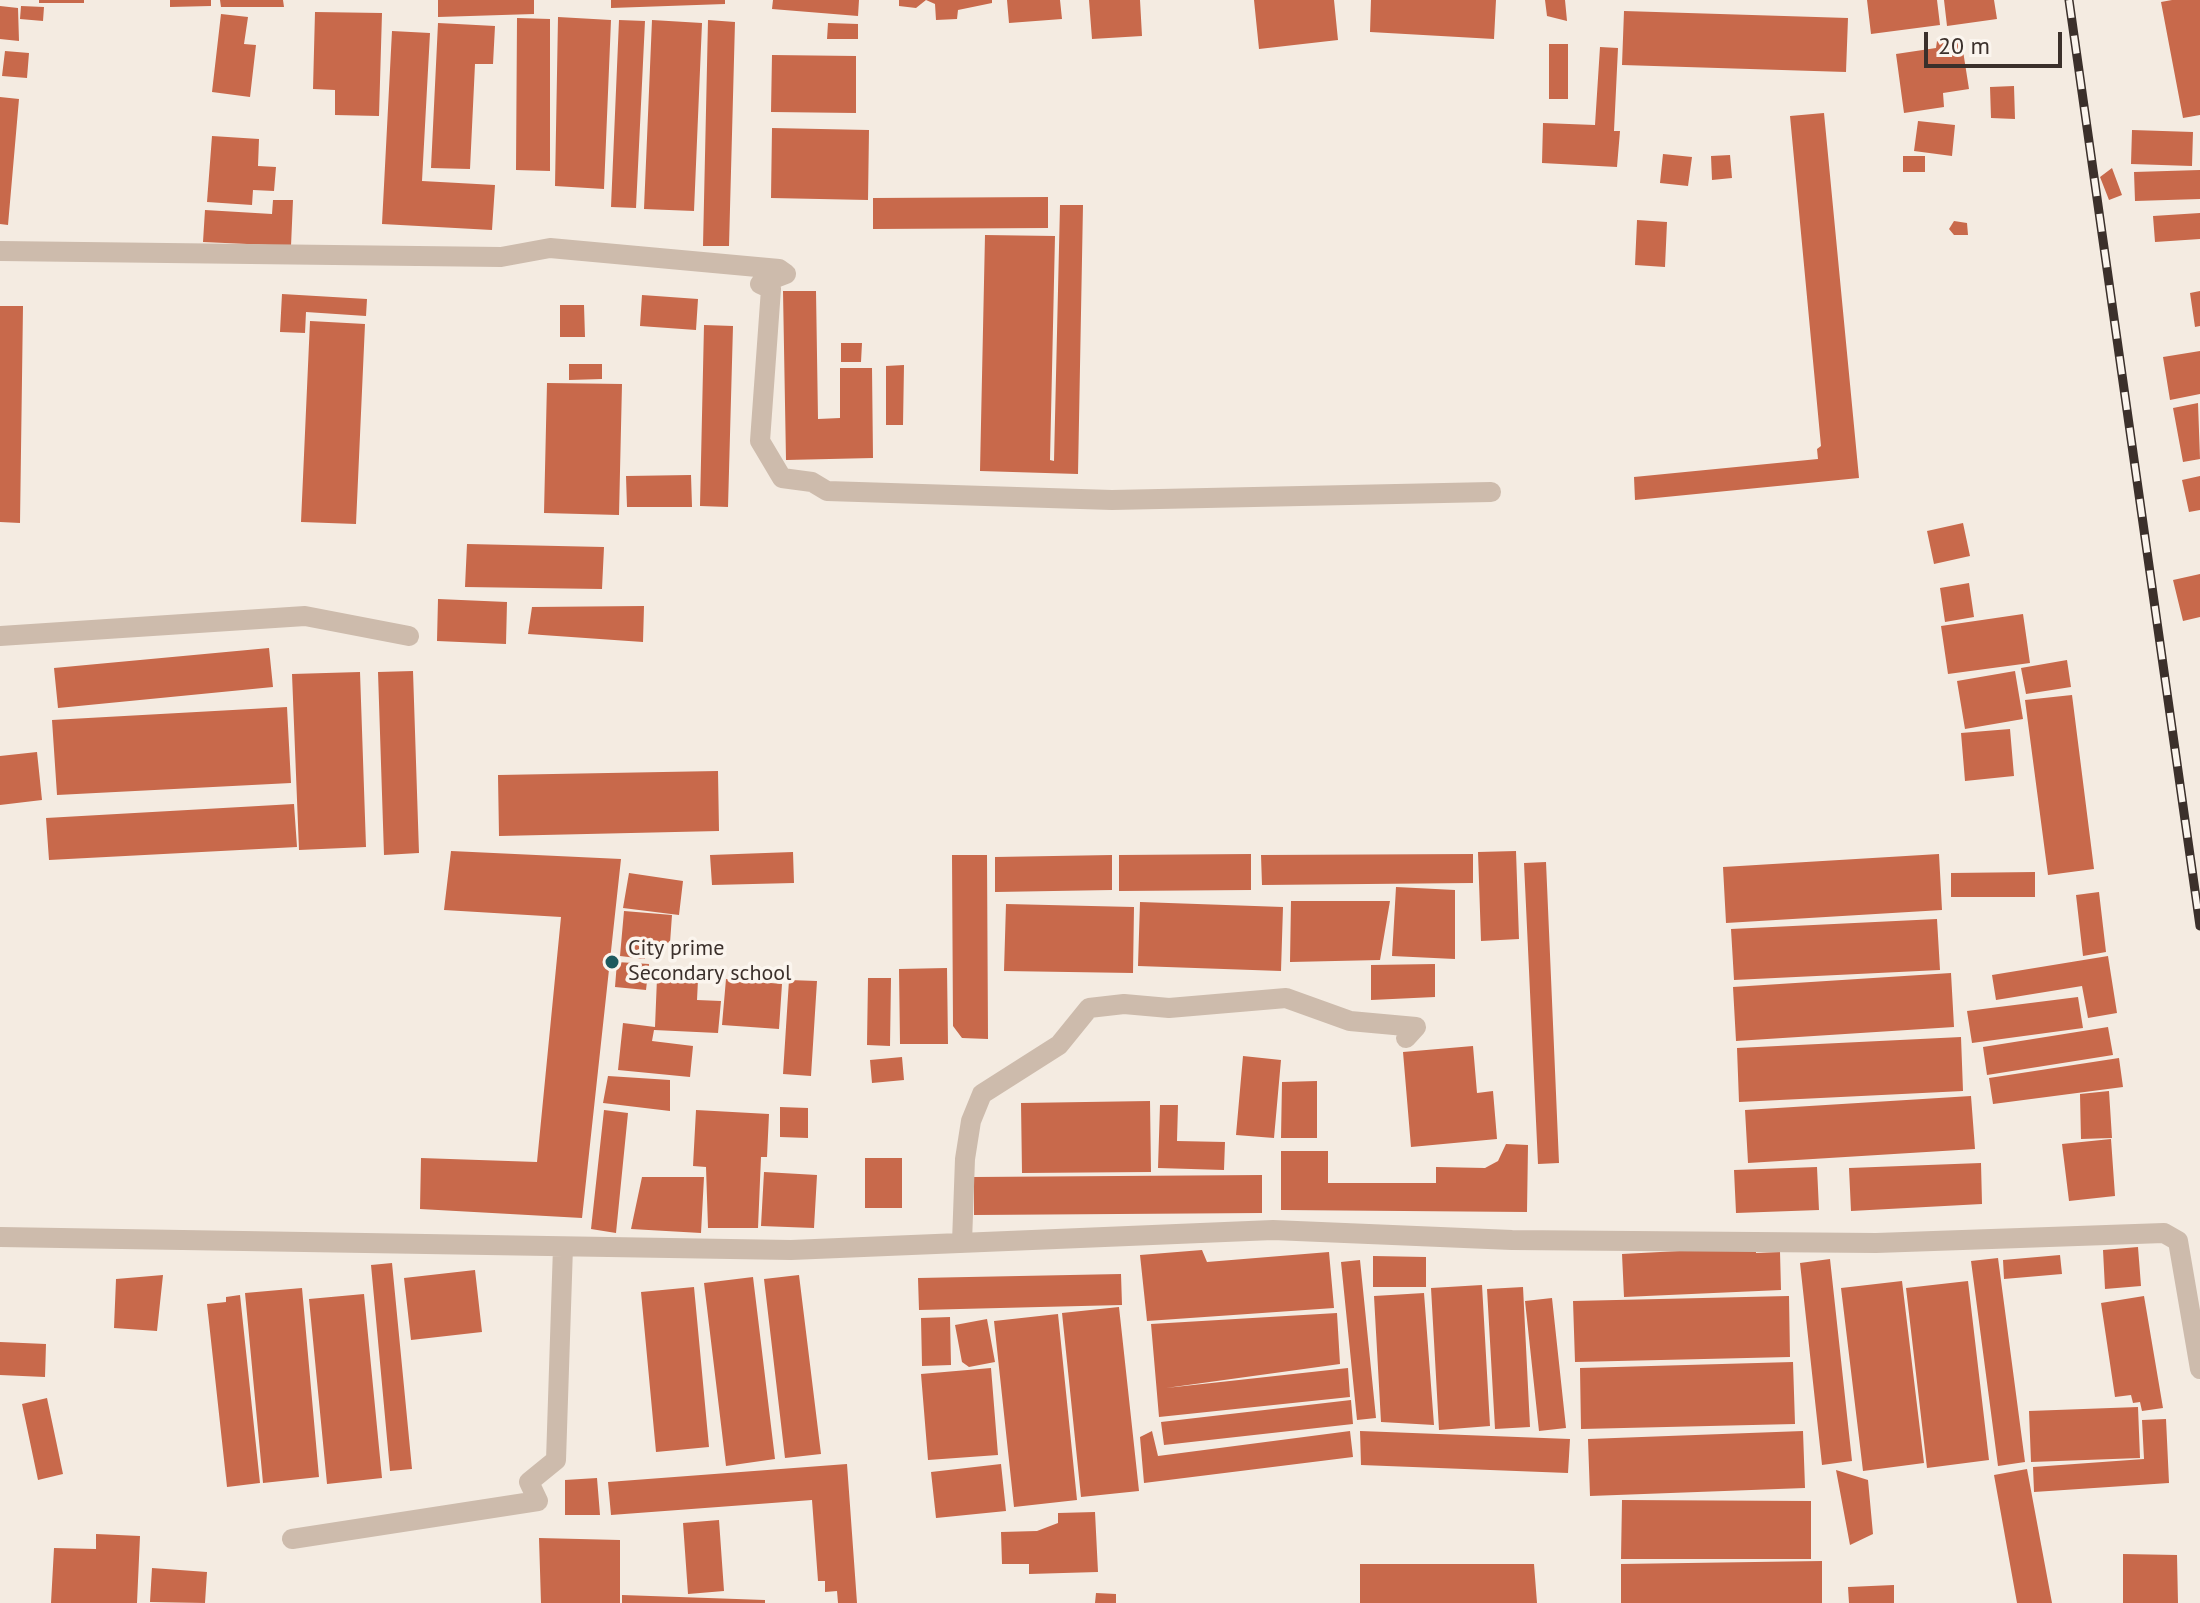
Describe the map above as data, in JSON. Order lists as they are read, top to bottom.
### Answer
{
  "places": ["City prime Secondary school"],
  "scale_bar": "20 m"
}
